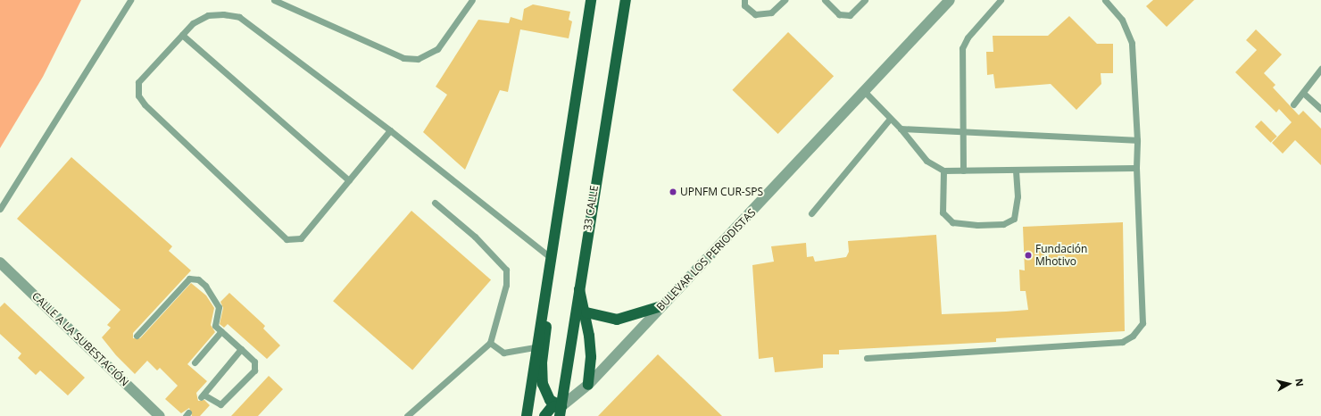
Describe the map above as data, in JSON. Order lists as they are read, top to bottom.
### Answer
{
  "streets": {
    "main road": ["33 CALLE"],
    "street": ["BULEVAR LOS PERIODISTAS", "CALLE A LA SUBESTACIÓN"]
  },
  "crossings": [
    ["33 CALLE", "BULEVAR LOS PERIODISTAS"]
  ],
  "places": ["UPNFM CUR-SPS", "Fundación Mhotivo"],
  "north": "right"
}
